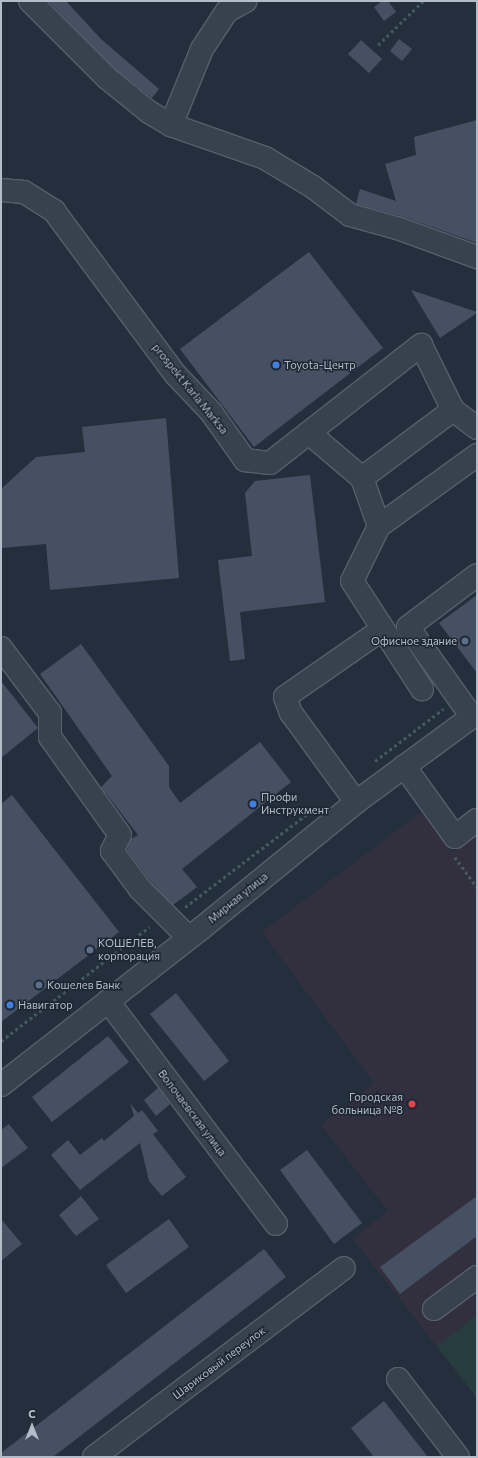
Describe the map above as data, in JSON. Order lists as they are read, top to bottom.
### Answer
{
  "streets": {
    "street": [
      "prospekt Karla Marksa",
      "Мирная улица",
      "Волочаевская улица",
      "Шариковый переулок"
    ]
  },
  "crossings": [
    ["Мирная улица", "Волочаевская улица"]
  ],
  "places": [
    "Toyota-Центр",
    "Офисное здание",
    "Профи Инструкмент",
    "КОШЕЛЕВ, корпорация",
    "Кошелев Банк",
    "Навигатор",
    "Городская больница №8"
  ],
  "north": "top"
}
